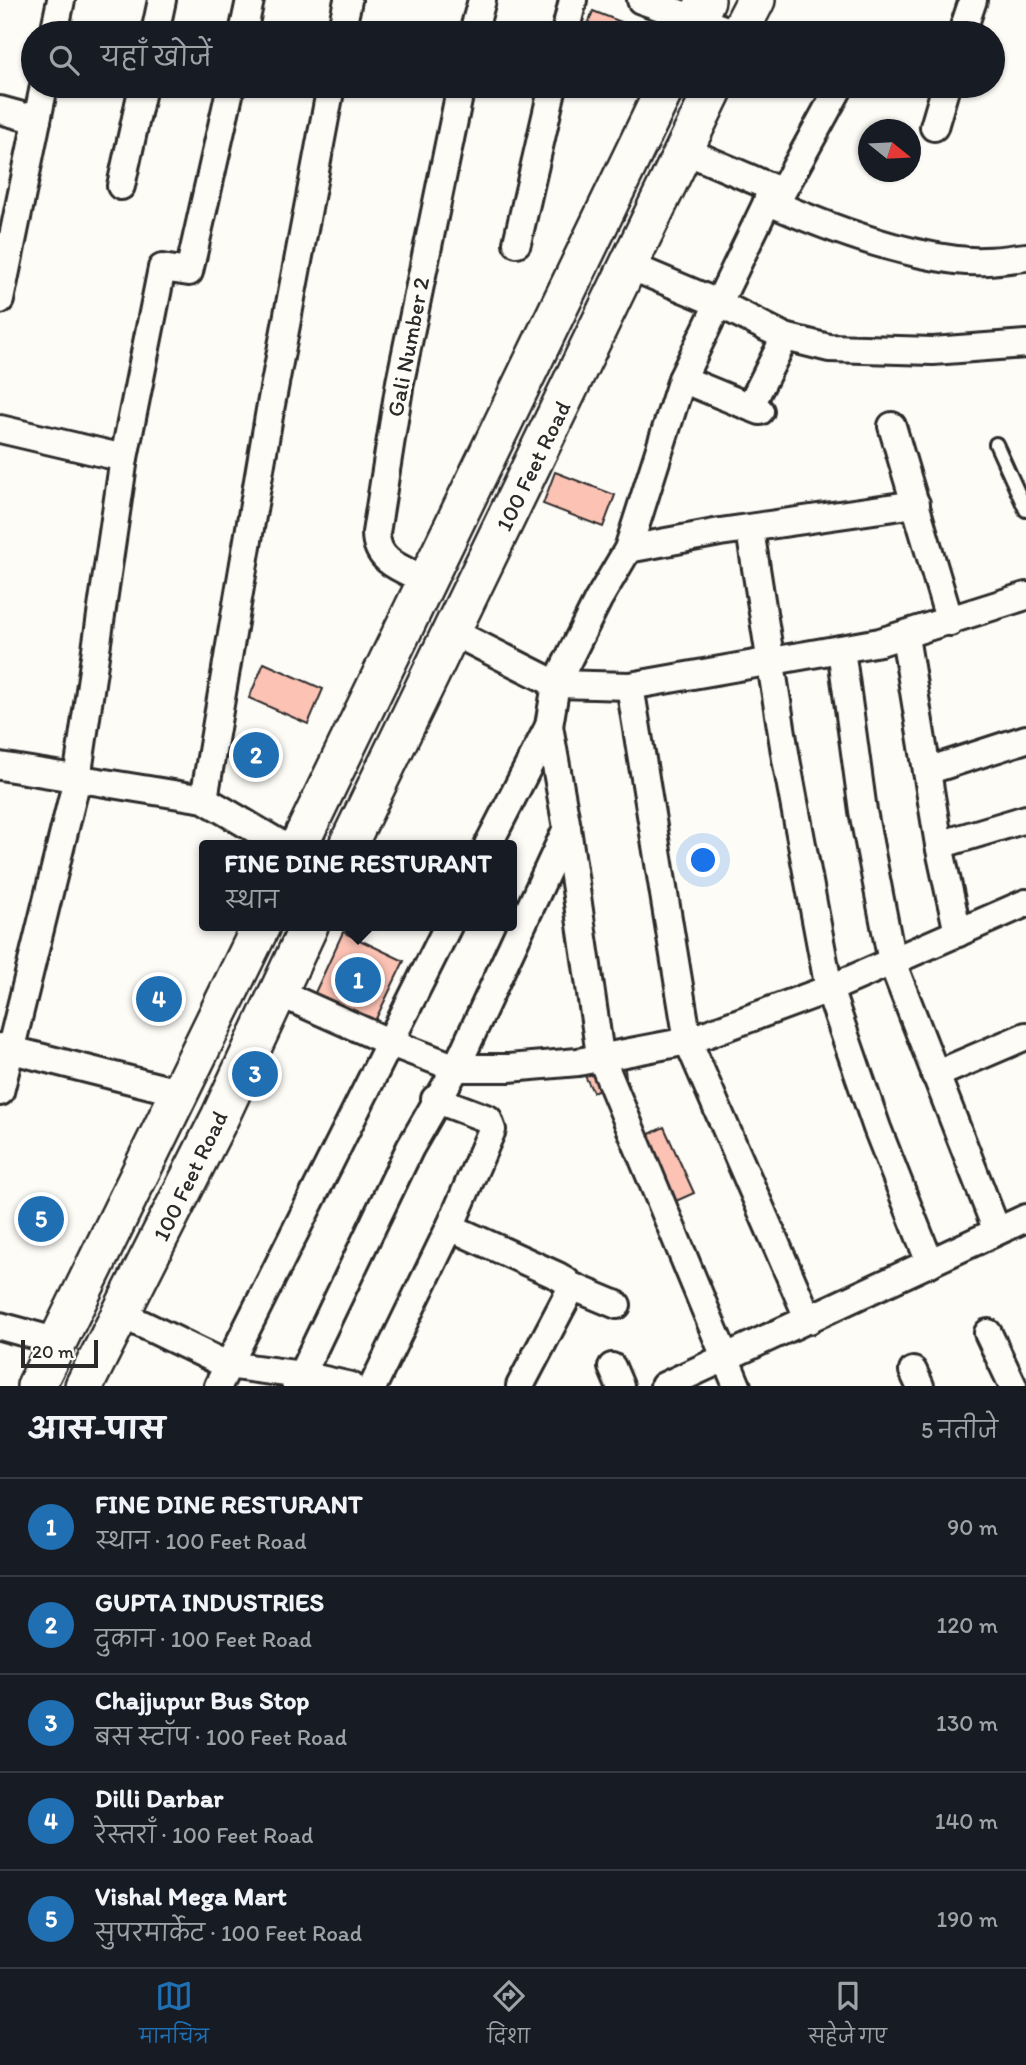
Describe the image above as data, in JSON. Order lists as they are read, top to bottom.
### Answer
{
  "streets": {
    "main road": ["100 Feet Road"],
    "street": ["Gali Number 2"]
  },
  "crossings": [
    ["Gali Number 2", "100 Feet Road"]
  ],
  "scale_bar": "20 m",
  "north": "right",
  "page": {
    "search": "यहाँ खोजें",
    "pins": [
      "2",
      "1",
      "4",
      "3",
      "5"
    ],
    "popup": ["FINE DINE RESTURANT", "स्थान"],
    "scale": "20 m",
    "heading": ["आस-पास", "5 नतीजे"],
    "list": [
      {
        "mark": "1",
        "name": "FINE DINE RESTURANT",
        "note": "स्थान · 100 Feet Road",
        "value": "90 m"
      },
      {
        "mark": "2",
        "name": "GUPTA INDUSTRIES",
        "note": "दुकान · 100 Feet Road",
        "value": "120 m"
      },
      {
        "mark": "3",
        "name": "Chajjupur Bus Stop",
        "note": "बस स्टॉप · 100 Feet Road",
        "value": "130 m"
      },
      {
        "mark": "4",
        "name": "Dilli Darbar",
        "note": "रेस्तराँ · 100 Feet Road",
        "value": "140 m"
      },
      {
        "mark": "5",
        "name": "Vishal Mega Mart",
        "note": "सुपरमार्केट · 100 Feet Road",
        "value": "190 m"
      }
    ],
    "nav": ["मानचित्र", "दिशा", "सहेजे गए"]
  }
}
